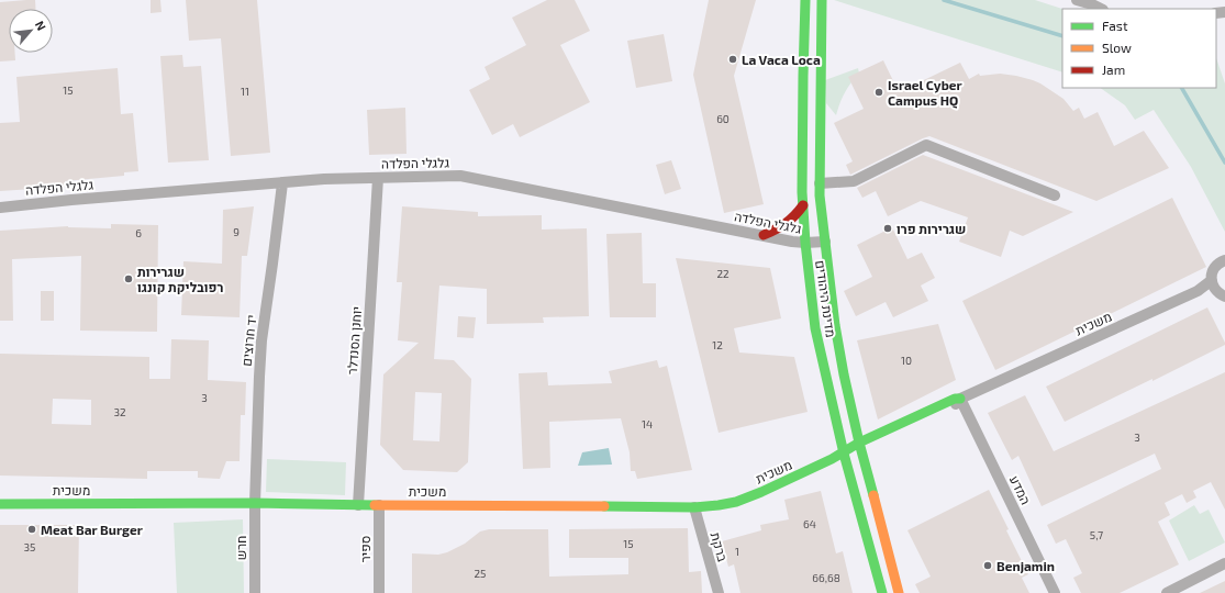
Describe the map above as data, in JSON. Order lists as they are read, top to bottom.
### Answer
{
  "streets": {
    "street": [
      "גלגלי הפלדה",
      "מדינת היהודים",
      "משכית",
      "יד חרוצים",
      "יוחנן הסנדלר",
      "המדע",
      "ברקת",
      "חרש",
      "ספיר"
    ]
  },
  "crossings": [
    ["גלגלי הפלדה", "מדינת היהודים"],
    ["גלגלי הפלדה", "יד חרוצים"],
    ["גלגלי הפלדה", "יוחנן הסנדלר"],
    ["מדינת היהודים", "משכית"],
    ["משכית", "יד חרוצים"],
    ["משכית", "יוחנן הסנדלר"],
    ["משכית", "המדע"],
    ["משכית", "ברקת"],
    ["משכית", "חרש"],
    ["משכית", "ספיר"],
    ["יד חרוצים", "חרש"]
  ],
  "places": [
    "La Vaca Loca",
    "Israel Cyber Campus HQ",
    "שגרירות פרו",
    "שגרירות רפובליקת קונגו",
    "Meat Bar Burger",
    "Benjamin"
  ],
  "house_numbers": [
    "15",
    "11",
    "60",
    "9",
    "6",
    "22",
    "12",
    "10",
    "3",
    "32",
    "14",
    "3",
    "64",
    "5,7",
    "15",
    "35",
    "1",
    "25",
    "66,68"
  ],
  "legend": ["Fast", "Slow", "Jam"],
  "north": "top right"
}
